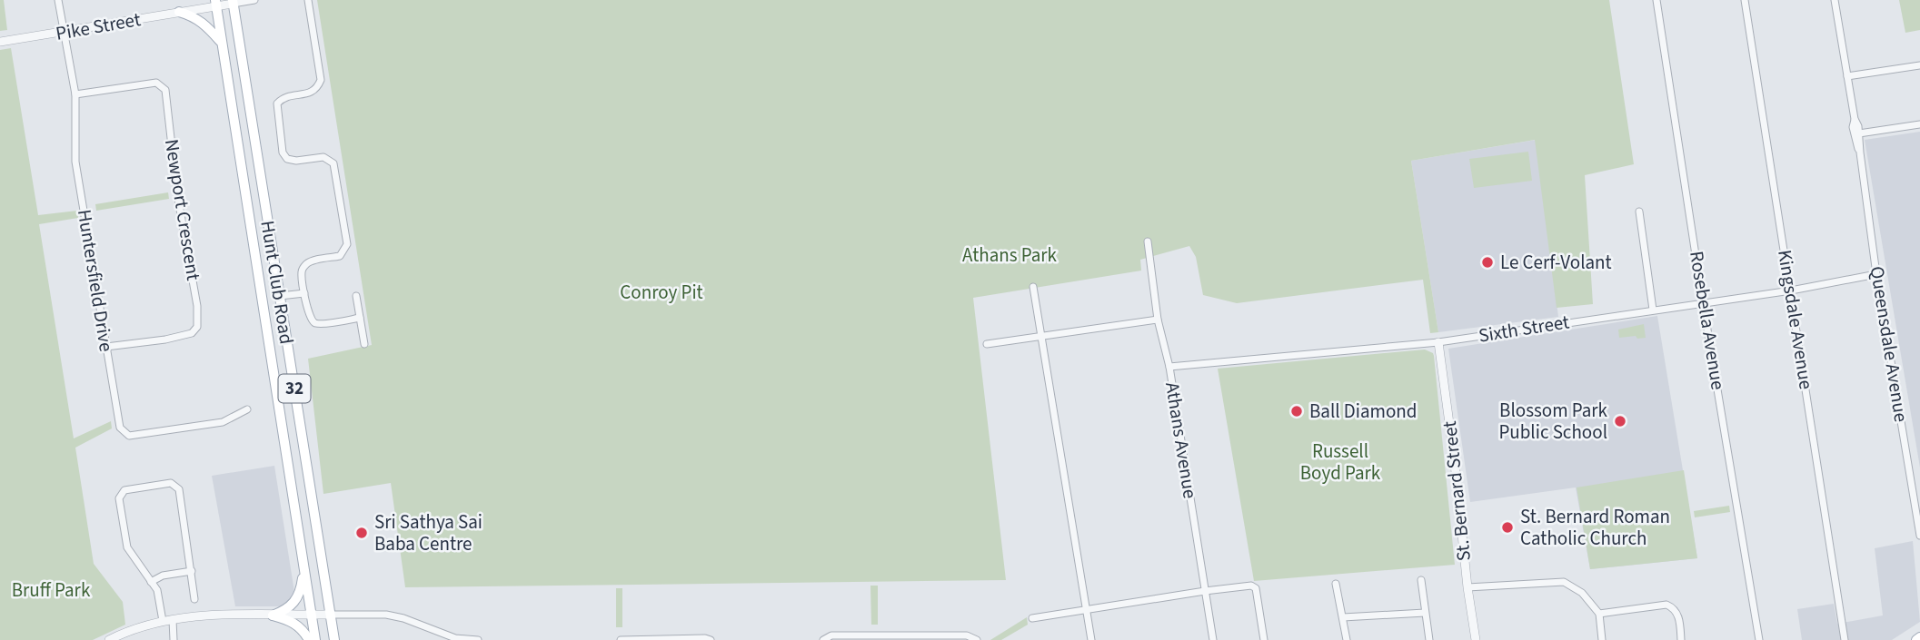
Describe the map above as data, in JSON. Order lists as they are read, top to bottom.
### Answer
{
  "streets": {
    "main road": ["Hunt Club Road", "32"],
    "street": [
      "Pike Street",
      "Newport Crescent",
      "Huntersfield Drive",
      "Kingsdale Avenue",
      "Rosebella Avenue",
      "Sixth Street",
      "Queensdale Avenue",
      "Athans Avenue",
      "St. Bernard Street"
    ]
  },
  "crossings": [
    ["Pike Street", "Huntersfield Drive"],
    ["Pike Street", "Hunt Club Road"],
    ["Newport Crescent", "Huntersfield Drive"],
    ["Kingsdale Avenue", "Sixth Street"],
    ["Rosebella Avenue", "Sixth Street"],
    ["Sixth Street", "Queensdale Avenue"],
    ["Sixth Street", "Athans Avenue"],
    ["Sixth Street", "St. Bernard Street"]
  ],
  "parks": [
    "Athans Park",
    "Conroy Pit",
    "Russell Boyd Park",
    "Bruff Park"
  ],
  "places": [
    "Le Cerf-Volant",
    "Ball Diamond",
    "Blossom Park Public School",
    "St. Bernard Roman Catholic Church",
    "Sri Sathya Sai Baba Centre"
  ]
}
